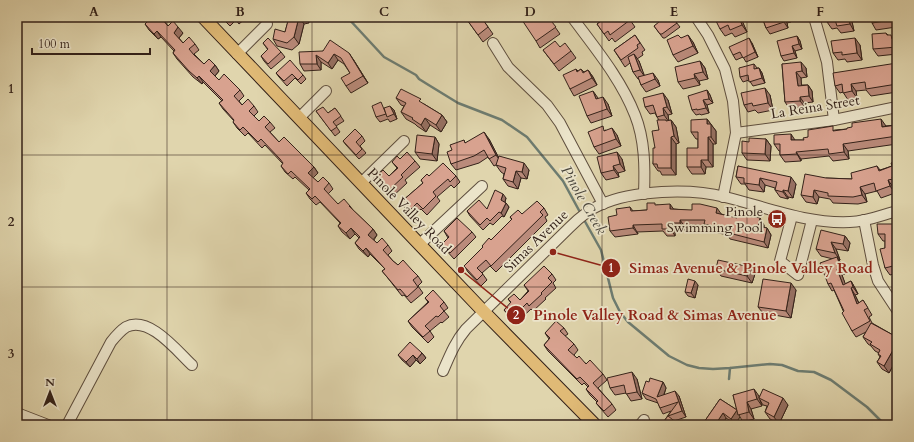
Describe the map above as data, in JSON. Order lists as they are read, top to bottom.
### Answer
{
  "streets": {
    "main road": ["Pinole Valley Road"],
    "street": ["La Reina Street", "Simas Avenue"]
  },
  "crossings": [
    ["Pinole Valley Road", "Simas Avenue"]
  ],
  "water": ["Pinole Creek"],
  "places": {
    "bus stop": ["Pinole Swimming Pool"],
    "other": ["Simas Avenue & Pinole Valley Road", "Pinole Valley Road & Simas Avenue"]
  },
  "scale_bar": "100 m",
  "north": "top",
  "grid": {
    "columns": [
      "A",
      "B",
      "C",
      "D",
      "E",
      "F"
    ],
    "rows": ["1", "2", "3"]
  }
}
